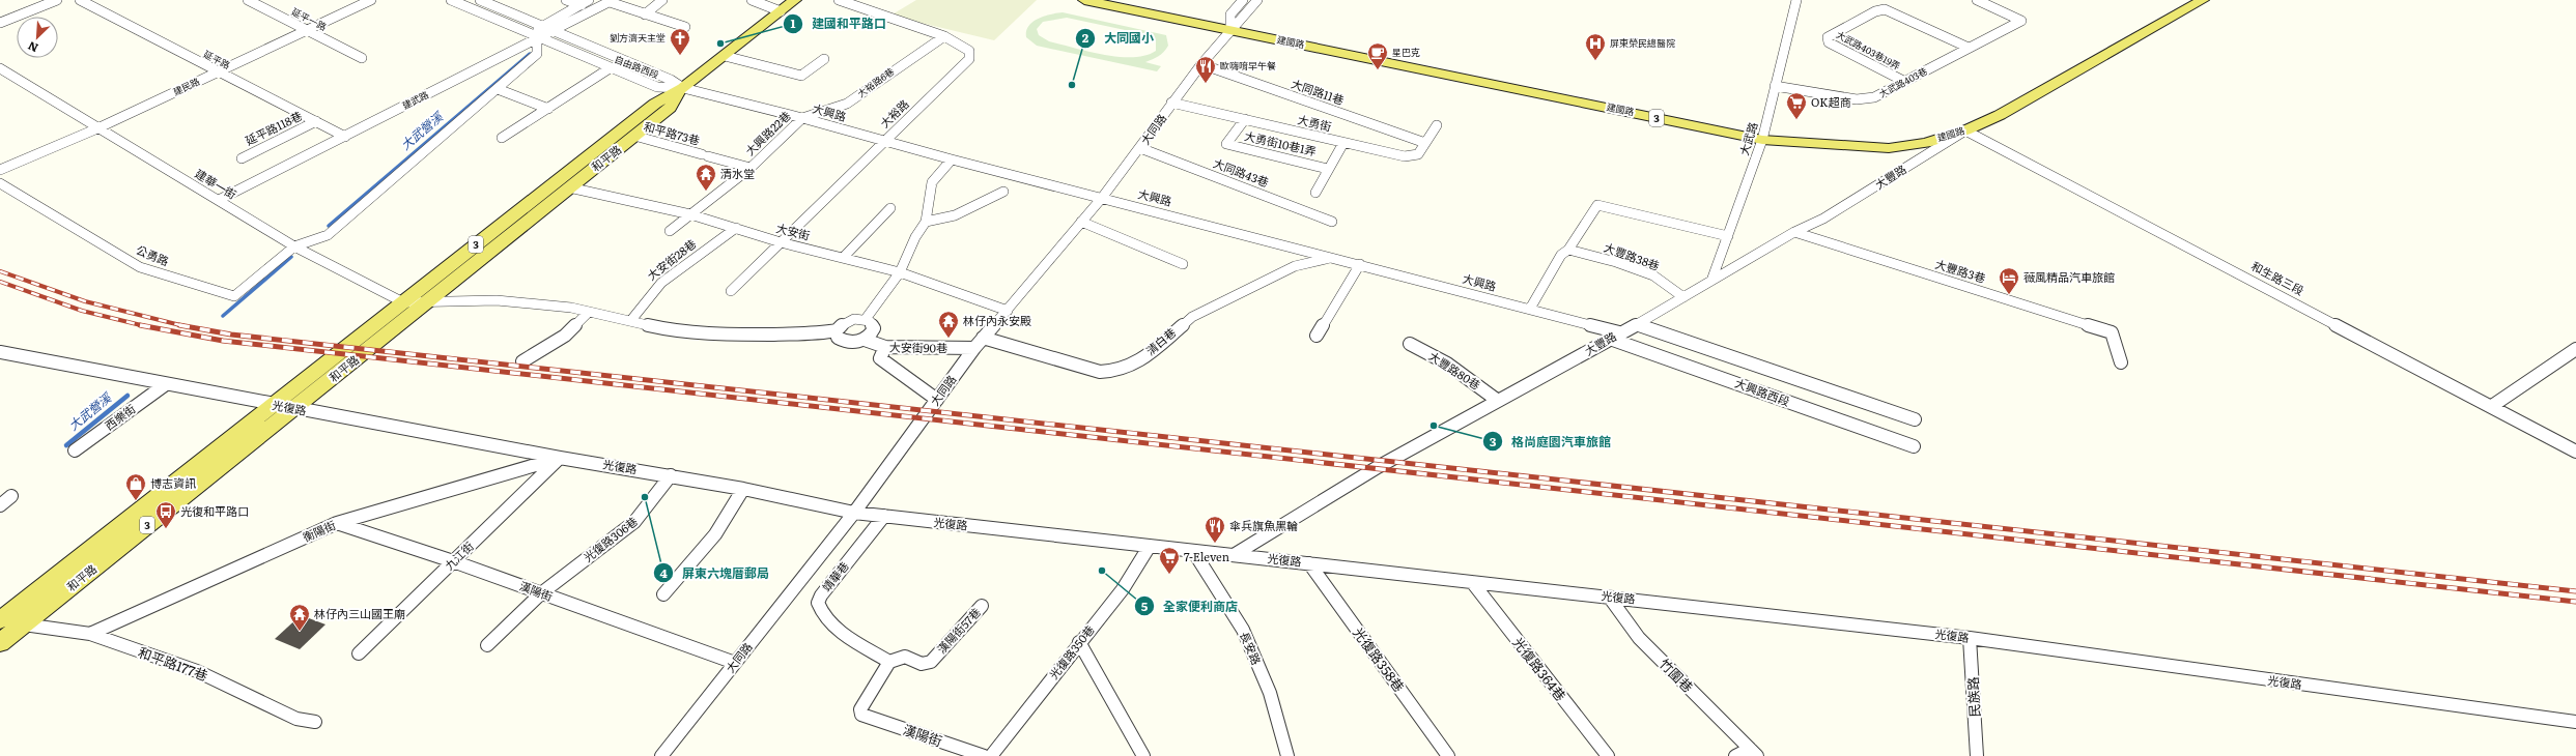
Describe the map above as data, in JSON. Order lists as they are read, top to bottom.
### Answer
{
  "streets": {
    "main road": ["建國路", "3", "和平路"],
    "street": [
      "延平一路",
      "大武路403巷19弄",
      "延平路",
      "自由路西段",
      "大裕路6巷",
      "大武路403巷",
      "建民路",
      "大同路11巷",
      "建武路",
      "大興路",
      "大裕路",
      "大勇街",
      "延平路118巷",
      "大同路",
      "和平路73巷",
      "大興路22巷",
      "大武路",
      "大勇街10巷1弄",
      "大同路43巷",
      "大豐路",
      "建華一街",
      "大安街",
      "公勇路",
      "大豐路38巷",
      "大安街28巷",
      "大豐路3巷",
      "和生路三段",
      "清白巷",
      "大安街90巷",
      "大豐路80巷",
      "大興路西段",
      "光復路",
      "西樂街",
      "衡陽街",
      "光復路306巷",
      "九江街",
      "靖華巷",
      "漢陽街",
      "漢陽街57巷",
      "長安路",
      "光復路350巷",
      "光復路358巷",
      "和平路177巷",
      "光復路364巷",
      "竹圍巷",
      "民族路"
    ]
  },
  "crossings": [
    ["延平一路", "建民路"],
    ["建國路", "大同路"],
    ["建國路", "大武路"],
    ["建國路", "大豐路"],
    ["建國路", "和生路三段"],
    ["大武路403巷19弄", "大武路403巷"],
    ["延平路", "建民路"],
    ["延平路", "建武路"],
    ["延平路", "延平路118巷"],
    ["自由路西段", "建武路"],
    ["自由路西段", "大興路"],
    ["自由路西段", "和平路"],
    ["大裕路6巷", "大興路"],
    ["大裕路6巷", "大裕路"],
    ["大裕路6巷", "大興路22巷"],
    ["大武路403巷", "大武路"],
    ["建民路", "建華一街"],
    ["大同路11巷", "大勇街"],
    ["大同路11巷", "大同路"],
    ["建武路", "建華一街"],
    ["大興路", "大裕路"],
    ["大興路", "大同路"],
    ["大興路", "大興路22巷"],
    ["大興路", "和平路"],
    ["大興路", "大豐路"],
    ["大興路", "清白巷"],
    ["大興路", "大興路西段"],
    ["大裕路", "大安街"],
    ["大勇街", "大同路"],
    ["大勇街", "大勇街10巷1弄"],
    ["大同路", "大同路43巷"],
    ["大同路", "大安街"],
    ["大同路", "清白巷"],
    ["大同路", "大安街90巷"],
    ["大同路", "光復路"],
    ["大同路", "漢陽街"],
    ["和平路73巷", "大興路22巷"],
    ["和平路73巷", "和平路"],
    ["大興路22巷", "大安街"],
    ["大武路", "大豐路"],
    ["和平路", "建華一街"],
    ["和平路", "大安街"],
    ["和平路", "光復路"],
    ["和平路", "和平路177巷"],
    ["大豐路", "大豐路38巷"],
    ["大豐路", "大豐路3巷"],
    ["大豐路", "和生路三段"],
    ["大豐路", "大豐路80巷"],
    ["大豐路", "大興路西段"],
    ["大豐路", "光復路"],
    ["建華一街", "公勇路"],
    ["建華一街", "大安街28巷"],
    ["大安街", "大安街28巷"],
    ["光復路", "西樂街"],
    ["光復路", "衡陽街"],
    ["光復路", "光復路306巷"],
    ["光復路", "九江街"],
    ["光復路", "靖華巷"],
    ["光復路", "長安路"],
    ["光復路", "光復路350巷"],
    ["光復路", "光復路358巷"],
    ["光復路", "光復路364巷"],
    ["光復路", "竹圍巷"],
    ["光復路", "民族路"],
    ["衡陽街", "九江街"],
    ["衡陽街", "漢陽街"],
    ["衡陽街", "和平路177巷"],
    ["光復路306巷", "漢陽街"],
    ["九江街", "漢陽街"],
    ["靖華巷", "漢陽街"],
    ["靖華巷", "漢陽街57巷"],
    ["漢陽街", "漢陽街57巷"]
  ],
  "water": ["大武營溪"],
  "places": {
    "other": [
      "建國和平路口",
      "大同國小",
      "格尚庭園汽車旅館",
      "屏東六塊厝郵局",
      "全家便利商店"
    ],
    "church": ["劉方濟天主堂"],
    "hospital": ["屏東榮民總醫院"],
    "cafe": ["星巴克"],
    "restaurant": ["歐嗨唷早午餐", "傘兵旗魚黑輪"],
    "supermarket": ["OK超商", "7-Eleven"],
    "temple": ["清水堂", "林仔內永安殿", "林仔內三山國王廟"],
    "hotel": ["薇風精品汽車旅館"],
    "shop": ["博志資訊"],
    "bus stop": ["光復和平路口"]
  },
  "north": "bottom left"
}
